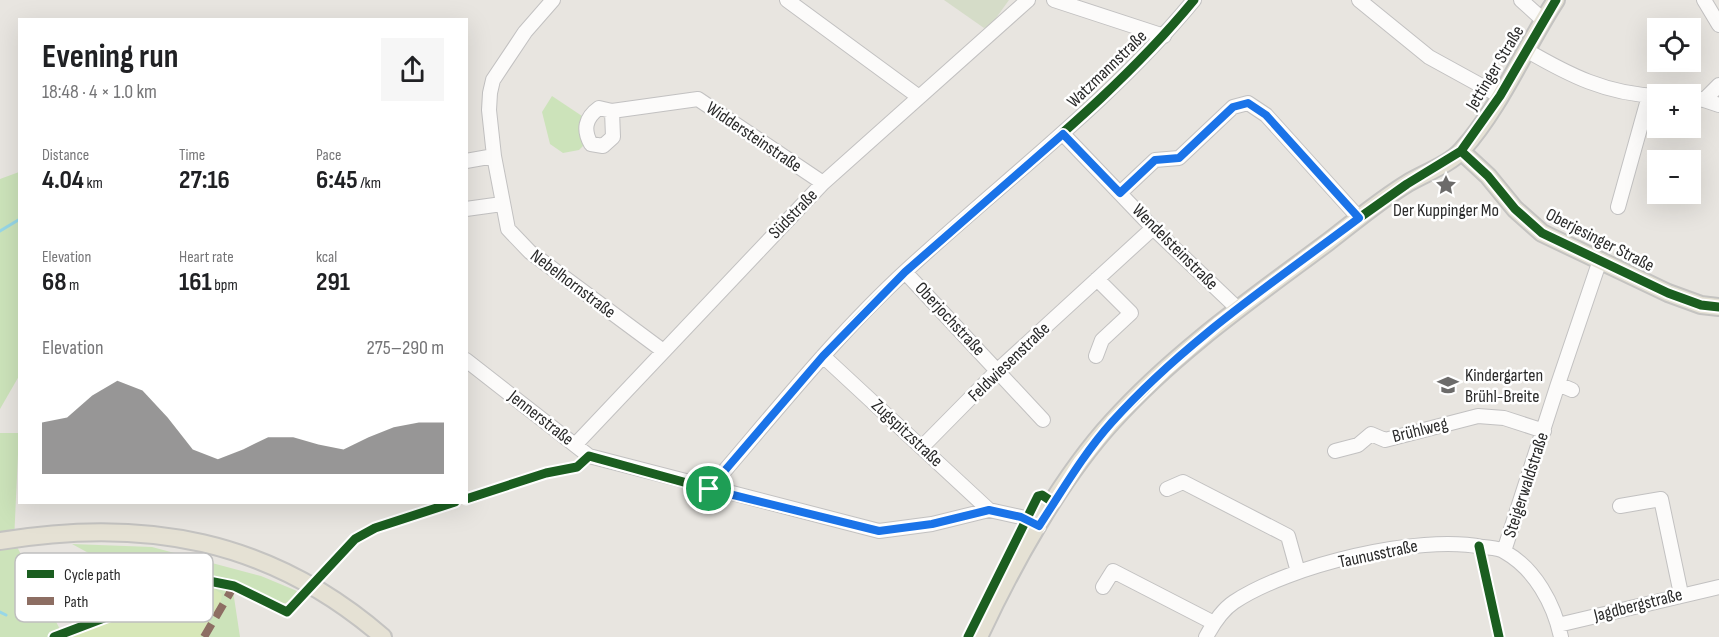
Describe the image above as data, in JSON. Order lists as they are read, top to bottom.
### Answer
{
  "streets": {
    "main road": ["Jettinger Straße", "Oberjesinger Straße"],
    "street": [
      "Watzmannstraße",
      "Widdersteinstraße",
      "Südstraße",
      "Wendelsteinstraße",
      "Nebelhornstraße",
      "Oberjochstraße",
      "Feldwiesenstraße",
      "Jennerstraße",
      "Brühlweg",
      "Zugspitzstraße",
      "Steigerwaldstraße",
      "Taunusstraße",
      "Jagdbergstraße"
    ]
  },
  "crossings": [
    ["Jettinger Straße", "Oberjesinger Straße"],
    ["Watzmannstraße", "Wendelsteinstraße"],
    ["Watzmannstraße", "Oberjochstraße"],
    ["Watzmannstraße", "Jennerstraße"],
    ["Watzmannstraße", "Zugspitzstraße"],
    ["Widdersteinstraße", "Südstraße"],
    ["Südstraße", "Nebelhornstraße"],
    ["Südstraße", "Jennerstraße"],
    ["Oberjesinger Straße", "Steigerwaldstraße"],
    ["Wendelsteinstraße", "Feldwiesenstraße"],
    ["Oberjochstraße", "Feldwiesenstraße"],
    ["Feldwiesenstraße", "Zugspitzstraße"],
    ["Jennerstraße", "Zugspitzstraße"],
    ["Brühlweg", "Steigerwaldstraße"],
    ["Steigerwaldstraße", "Taunusstraße"]
  ],
  "places": {
    "place": ["Der Kuppinger Mo"],
    "school or university": ["Kindergarten Brühl-Breite"]
  },
  "legend": ["Cycle path", "Path"],
  "page": {
    "map_buttons": ["+", "−"],
    "heading": ["Evening run", "18:48 · 4 × 1.0 km"],
    "stats": [
      ["Distance", "4.04 km"],
      ["Time", "27:16"],
      ["Pace", "6:45 /km"],
      ["Elevation", "68 m"],
      ["Heart rate", "161 bpm"],
      ["kcal", "291"]
    ],
    "chart": ["Elevation", "275–290 m"]
  }
}
